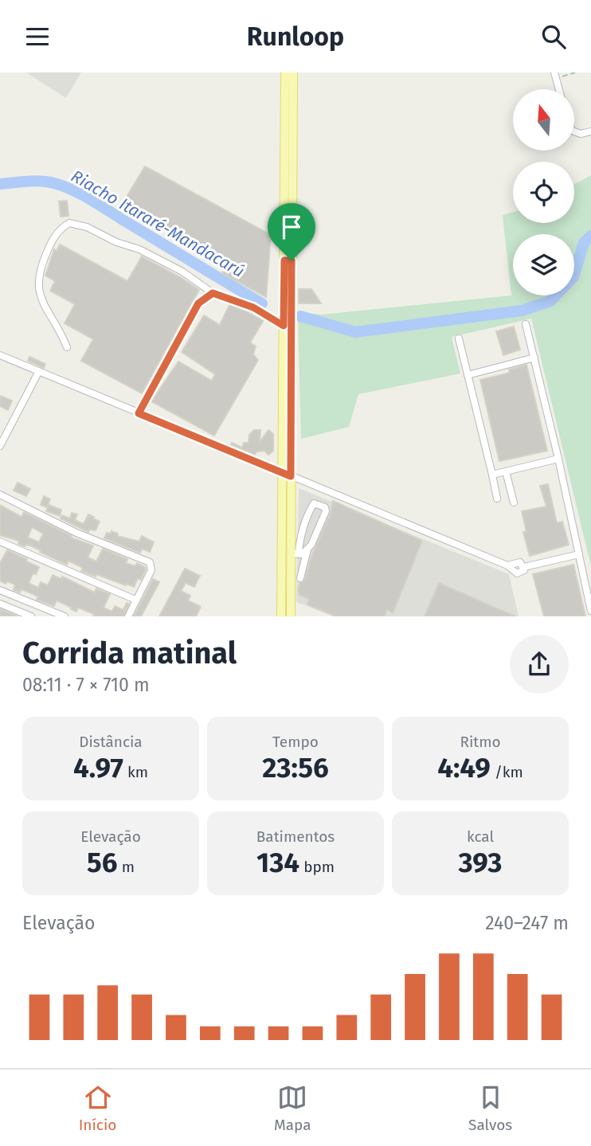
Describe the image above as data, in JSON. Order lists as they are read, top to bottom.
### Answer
{
  "water": ["Riacho Itararé-Mandacarú"],
  "north": "top",
  "page": {
    "header": "Runloop",
    "heading": ["Corrida matinal", "08:11 · 7 × 710 m"],
    "stats": [
      ["Distância", "4.97 km"],
      ["Tempo", "23:56"],
      ["Ritmo", "4:49 /km"],
      ["Elevação", "56 m"],
      ["Batimentos", "134 bpm"],
      ["kcal", "393"]
    ],
    "chart": ["Elevação", "240–247 m"],
    "tabs": ["Início", "Mapa", "Salvos"]
  }
}
